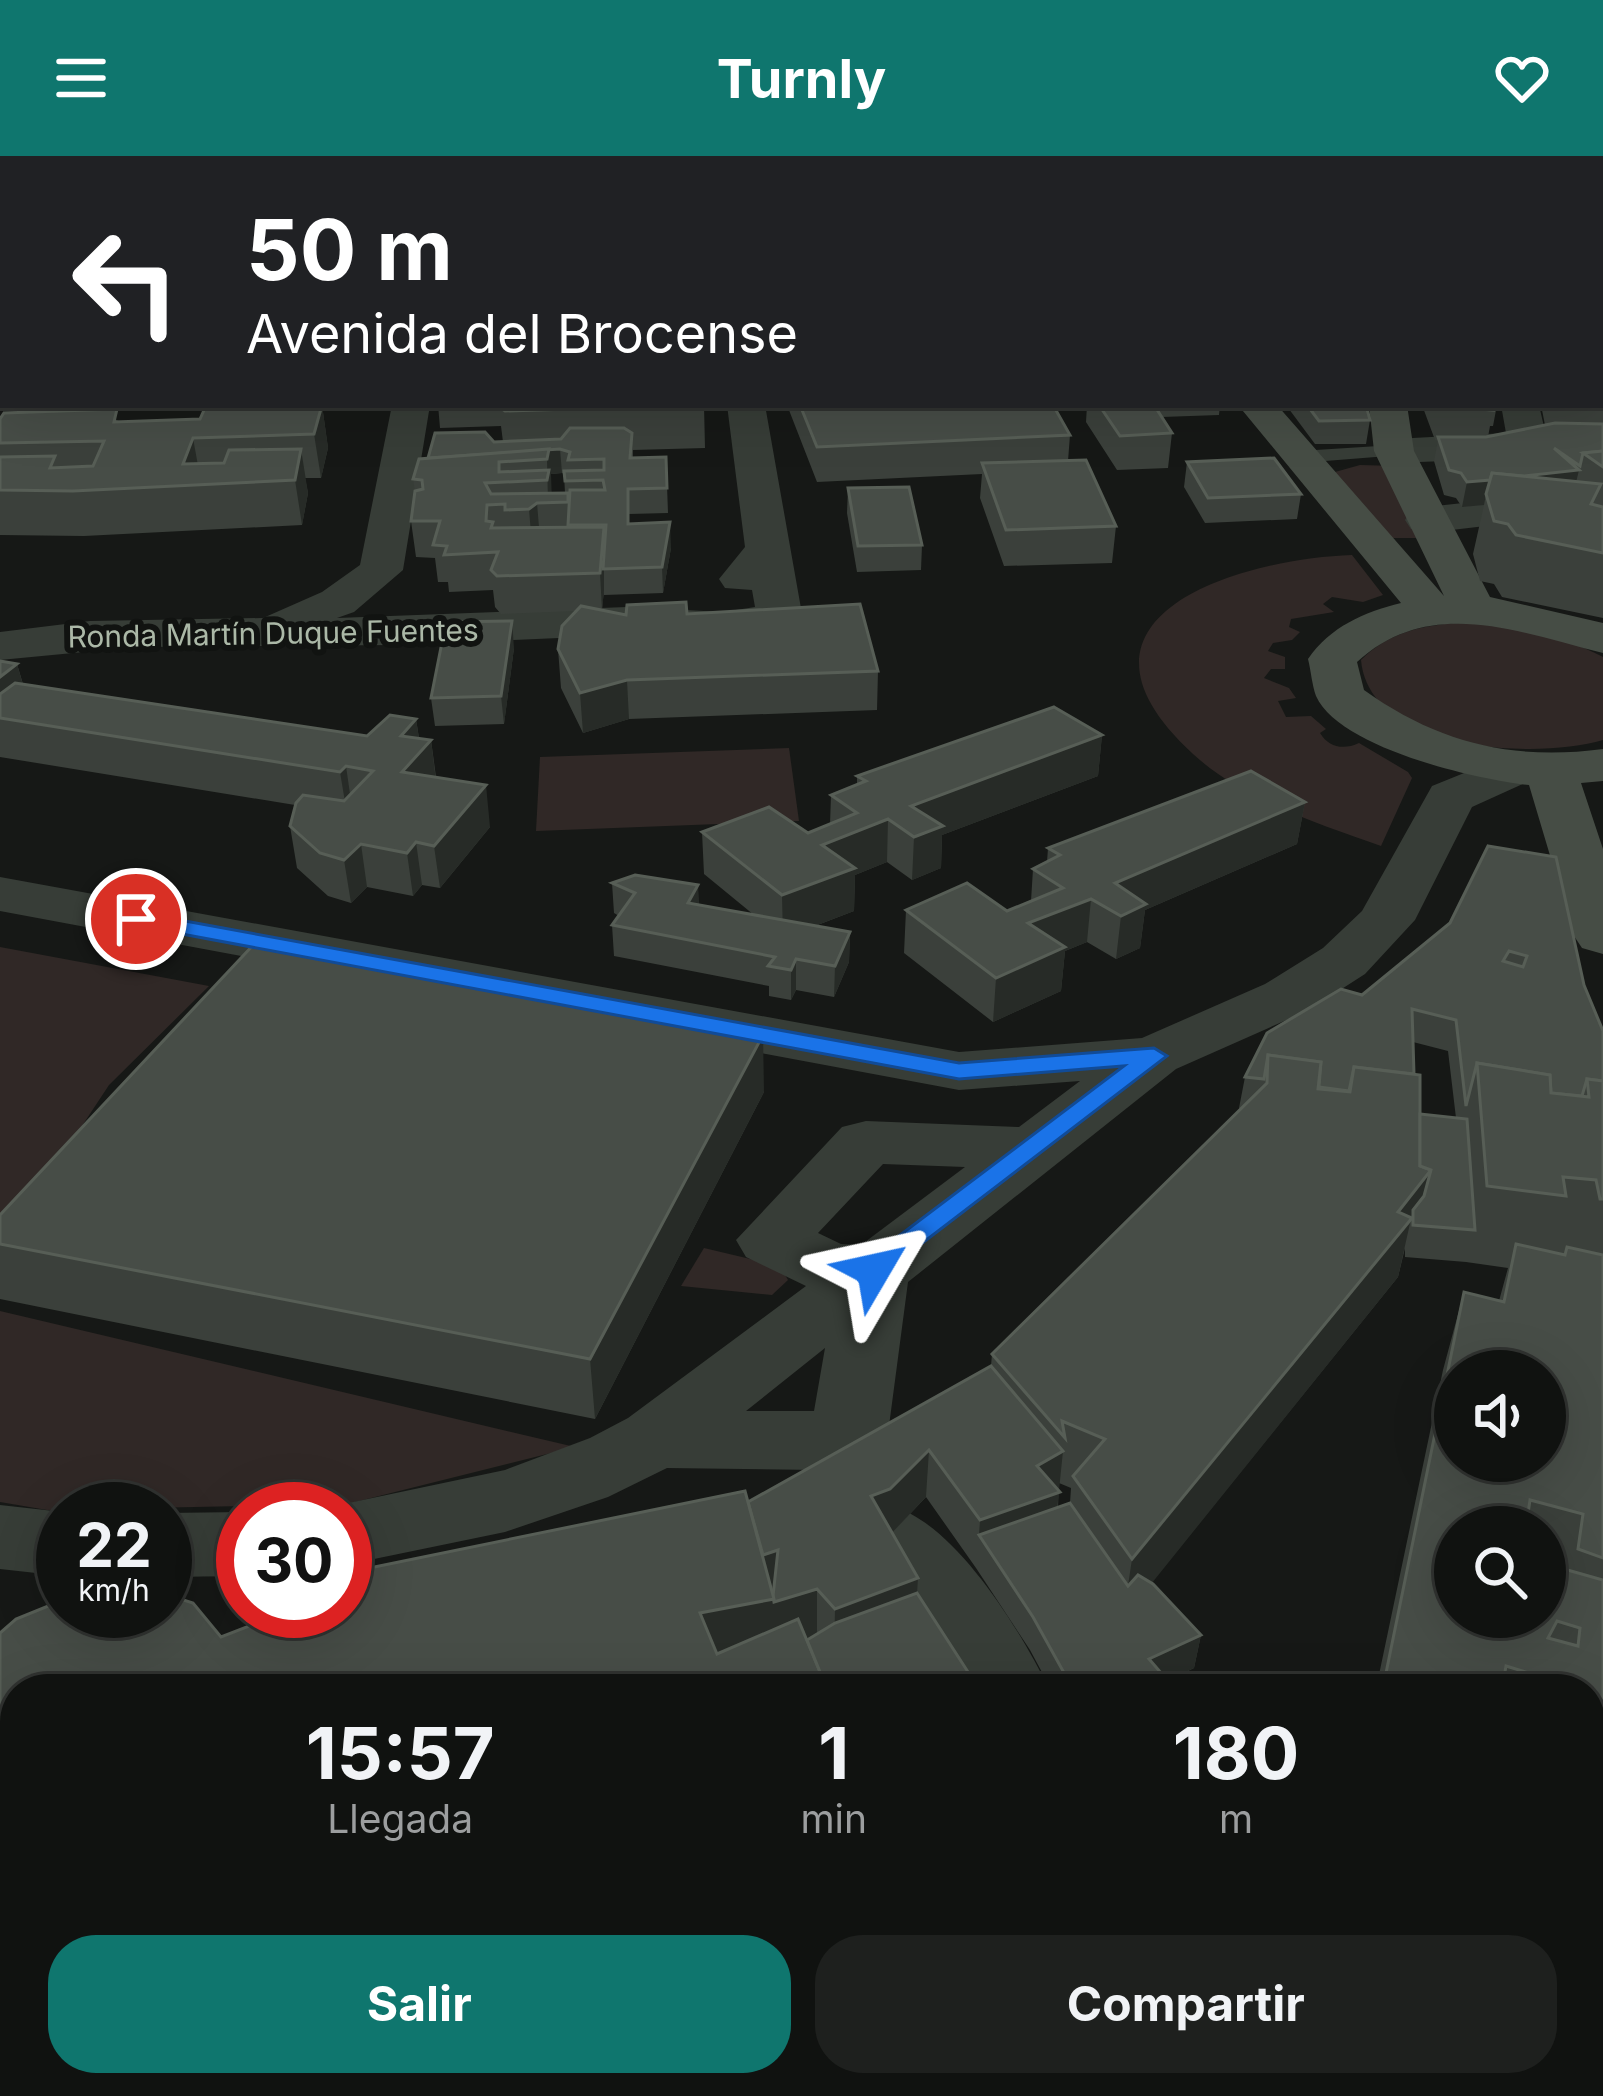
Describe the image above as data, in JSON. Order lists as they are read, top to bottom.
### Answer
{
  "streets": {
    "street": ["Ronda Martín Duque Fuentes"]
  },
  "page": {
    "header": "Turnly",
    "turn": ["50 m", "Avenida del Brocense"],
    "speed": "22 km/h",
    "limit": "30",
    "eta": [
      "15:57",
      "Llegada",
      "1",
      "min",
      "180",
      "m"
    ],
    "buttons": ["Salir", "Compartir"]
  }
}
